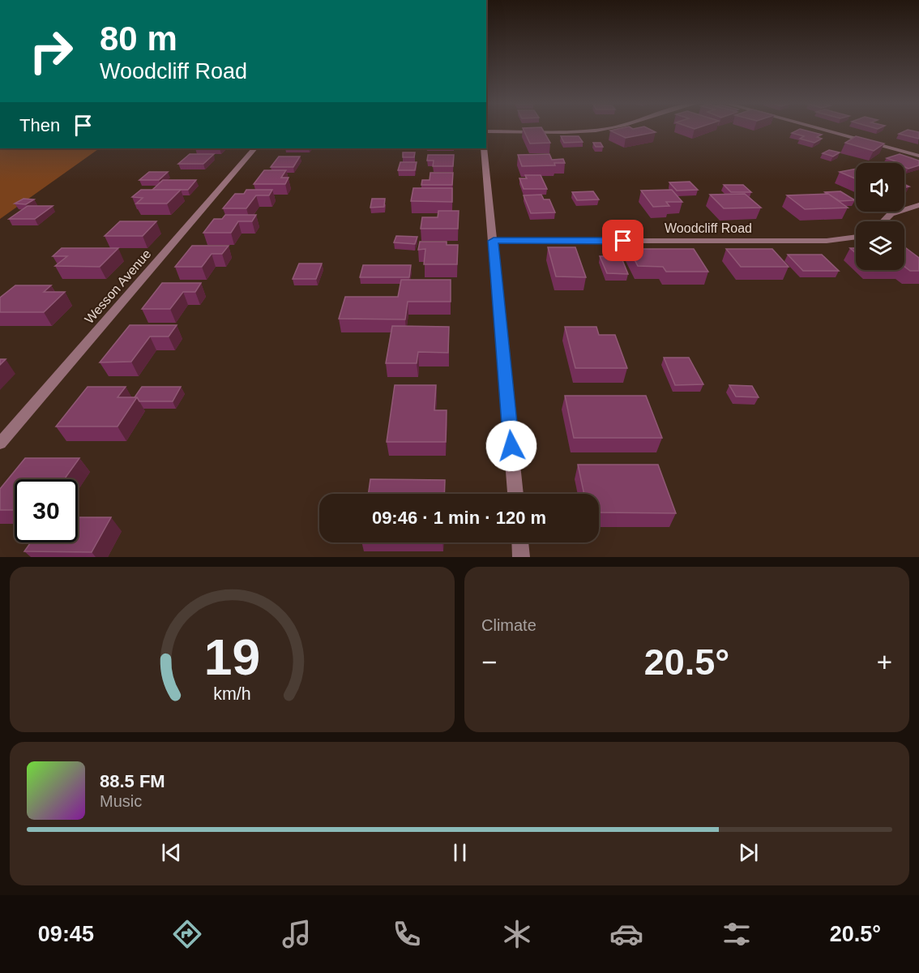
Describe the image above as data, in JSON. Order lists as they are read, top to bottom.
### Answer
{
  "streets": {
    "street": ["Woodcliff Road", "Wesson Avenue"]
  },
  "page": {
    "turn": ["80 m", "Woodcliff Road"],
    "then": "Then",
    "limit": "30",
    "trip": "09:46 · 1 min · 120 m",
    "tile": "Climate",
    "heat": ["−", "20.5°", "+"],
    "song": ["88.5 FM", "Music"],
    "tabs": ["09:45", "20.5°"],
    "gauge": ["19", "km/h"]
  }
}
